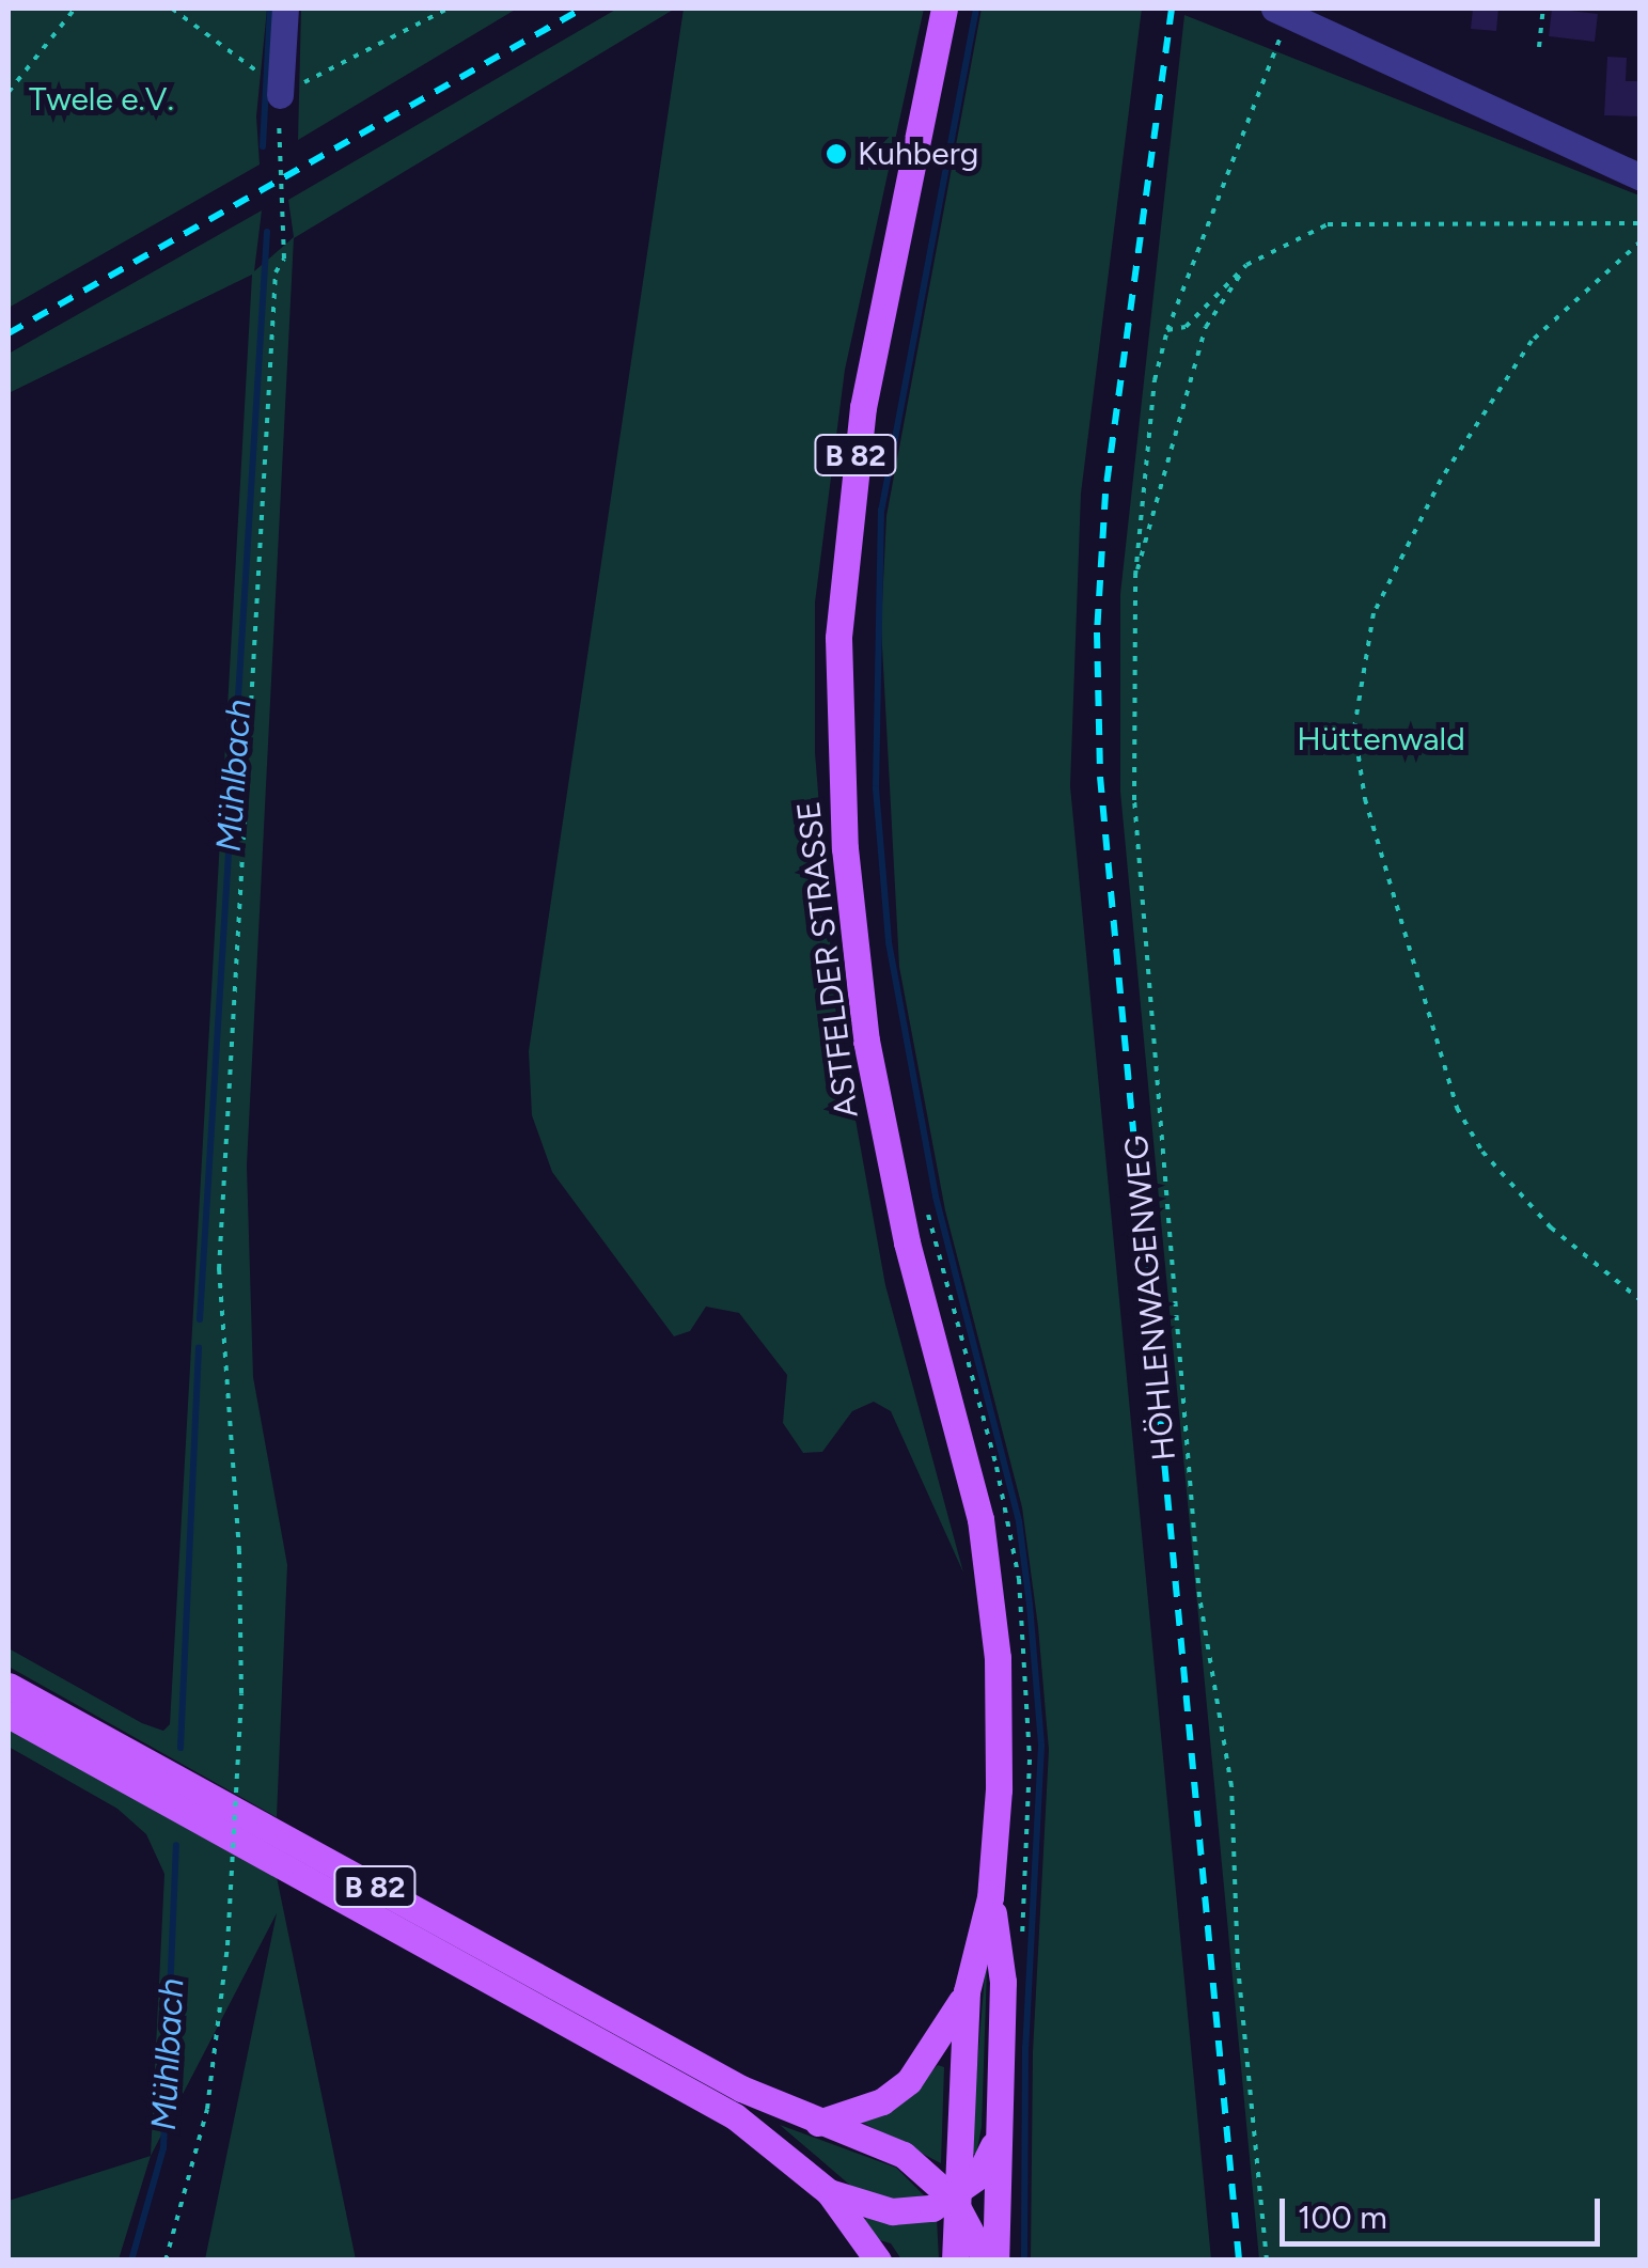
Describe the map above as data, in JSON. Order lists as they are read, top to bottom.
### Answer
{
  "streets": {
    "main road": ["B 82", "ASTFELDER STRASSE"],
    "path": ["HÖHLENWAGENWEG"]
  },
  "crossings": [
    ["B 82", "ASTFELDER STRASSE"]
  ],
  "water": ["Mühlbach"],
  "parks": ["Twele e.V.", "Hüttenwald"],
  "places": ["Kuhberg"],
  "scale_bar": "100 m"
}
